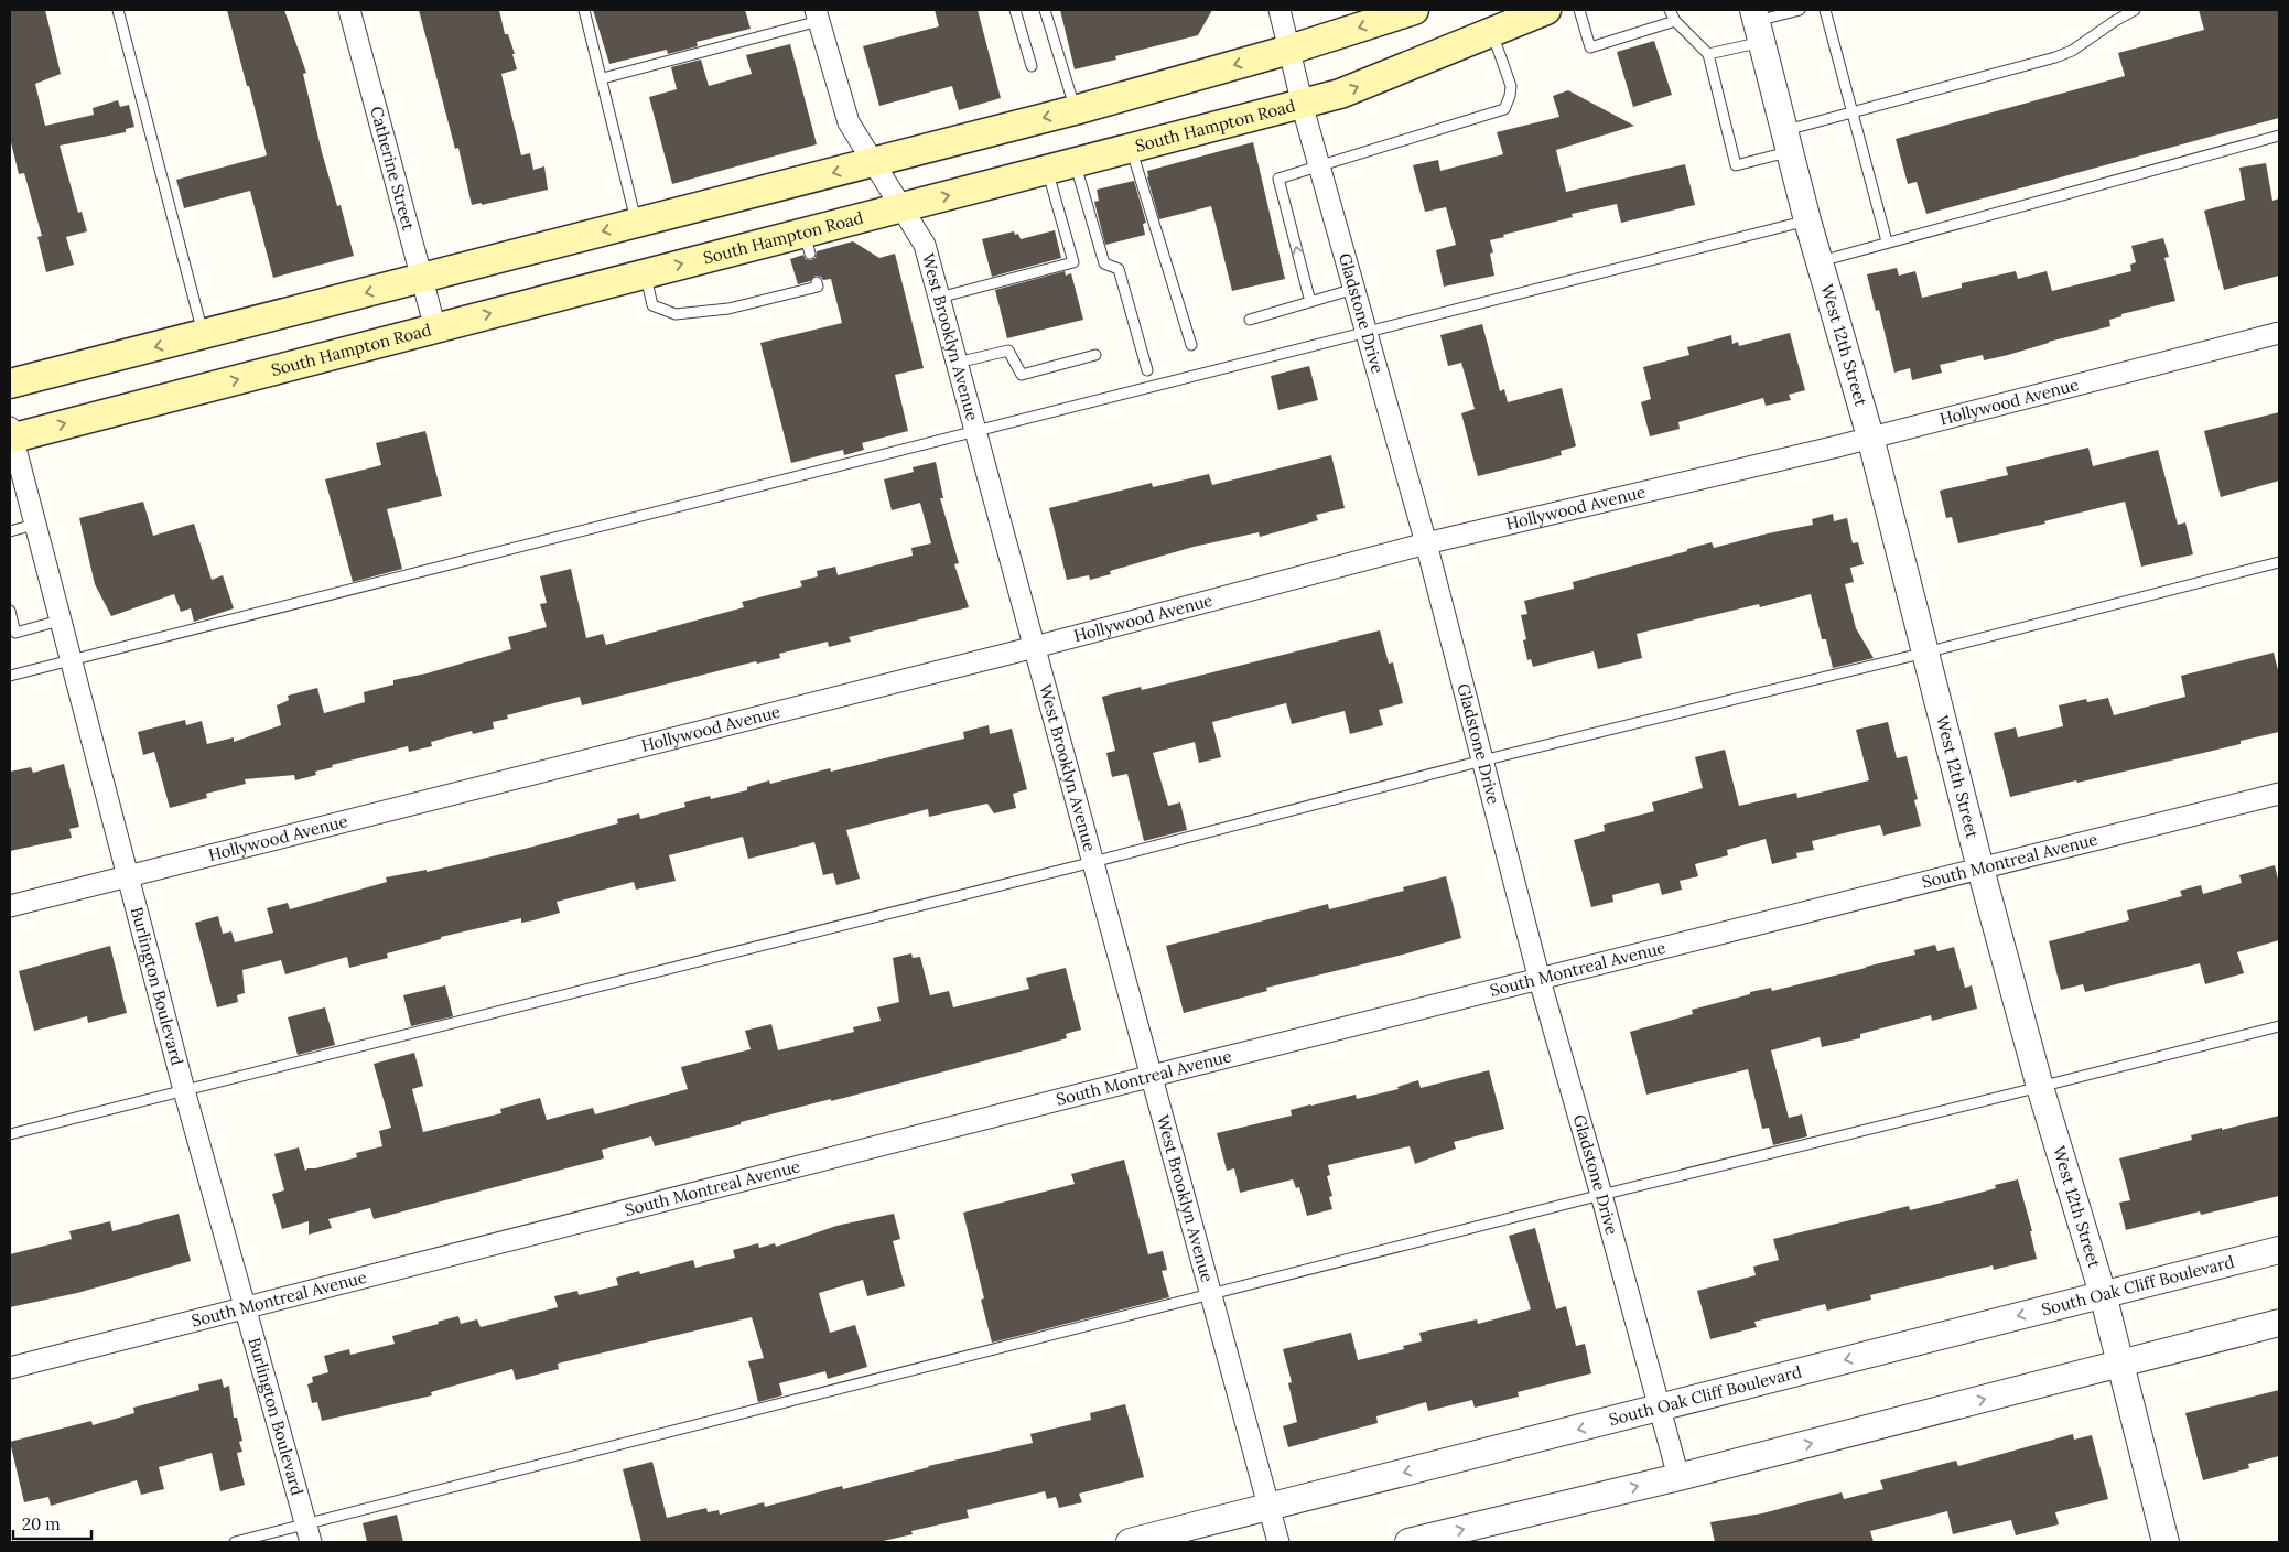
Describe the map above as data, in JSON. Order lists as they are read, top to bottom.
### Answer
{
  "streets": {
    "main road": ["South Hampton Road"],
    "street": [
      "Catherine Street",
      "Gladstone Drive",
      "West Brooklyn Avenue",
      "West 12th Street",
      "Hollywood Avenue",
      "South Montreal Avenue",
      "Burlington Boulevard",
      "South Oak Cliff Boulevard"
    ]
  },
  "crossings": [
    ["South Hampton Road", "Catherine Street"],
    ["South Hampton Road", "Gladstone Drive"],
    ["South Hampton Road", "West Brooklyn Avenue"],
    ["South Hampton Road", "Burlington Boulevard"],
    ["Gladstone Drive", "Hollywood Avenue"],
    ["Gladstone Drive", "South Montreal Avenue"],
    ["Gladstone Drive", "South Oak Cliff Boulevard"],
    ["West Brooklyn Avenue", "Hollywood Avenue"],
    ["West Brooklyn Avenue", "South Montreal Avenue"],
    ["West Brooklyn Avenue", "South Oak Cliff Boulevard"],
    ["West 12th Street", "Hollywood Avenue"],
    ["West 12th Street", "South Montreal Avenue"],
    ["West 12th Street", "South Oak Cliff Boulevard"],
    ["Hollywood Avenue", "Burlington Boulevard"],
    ["South Montreal Avenue", "Burlington Boulevard"]
  ],
  "scale_bar": "20 m"
}
